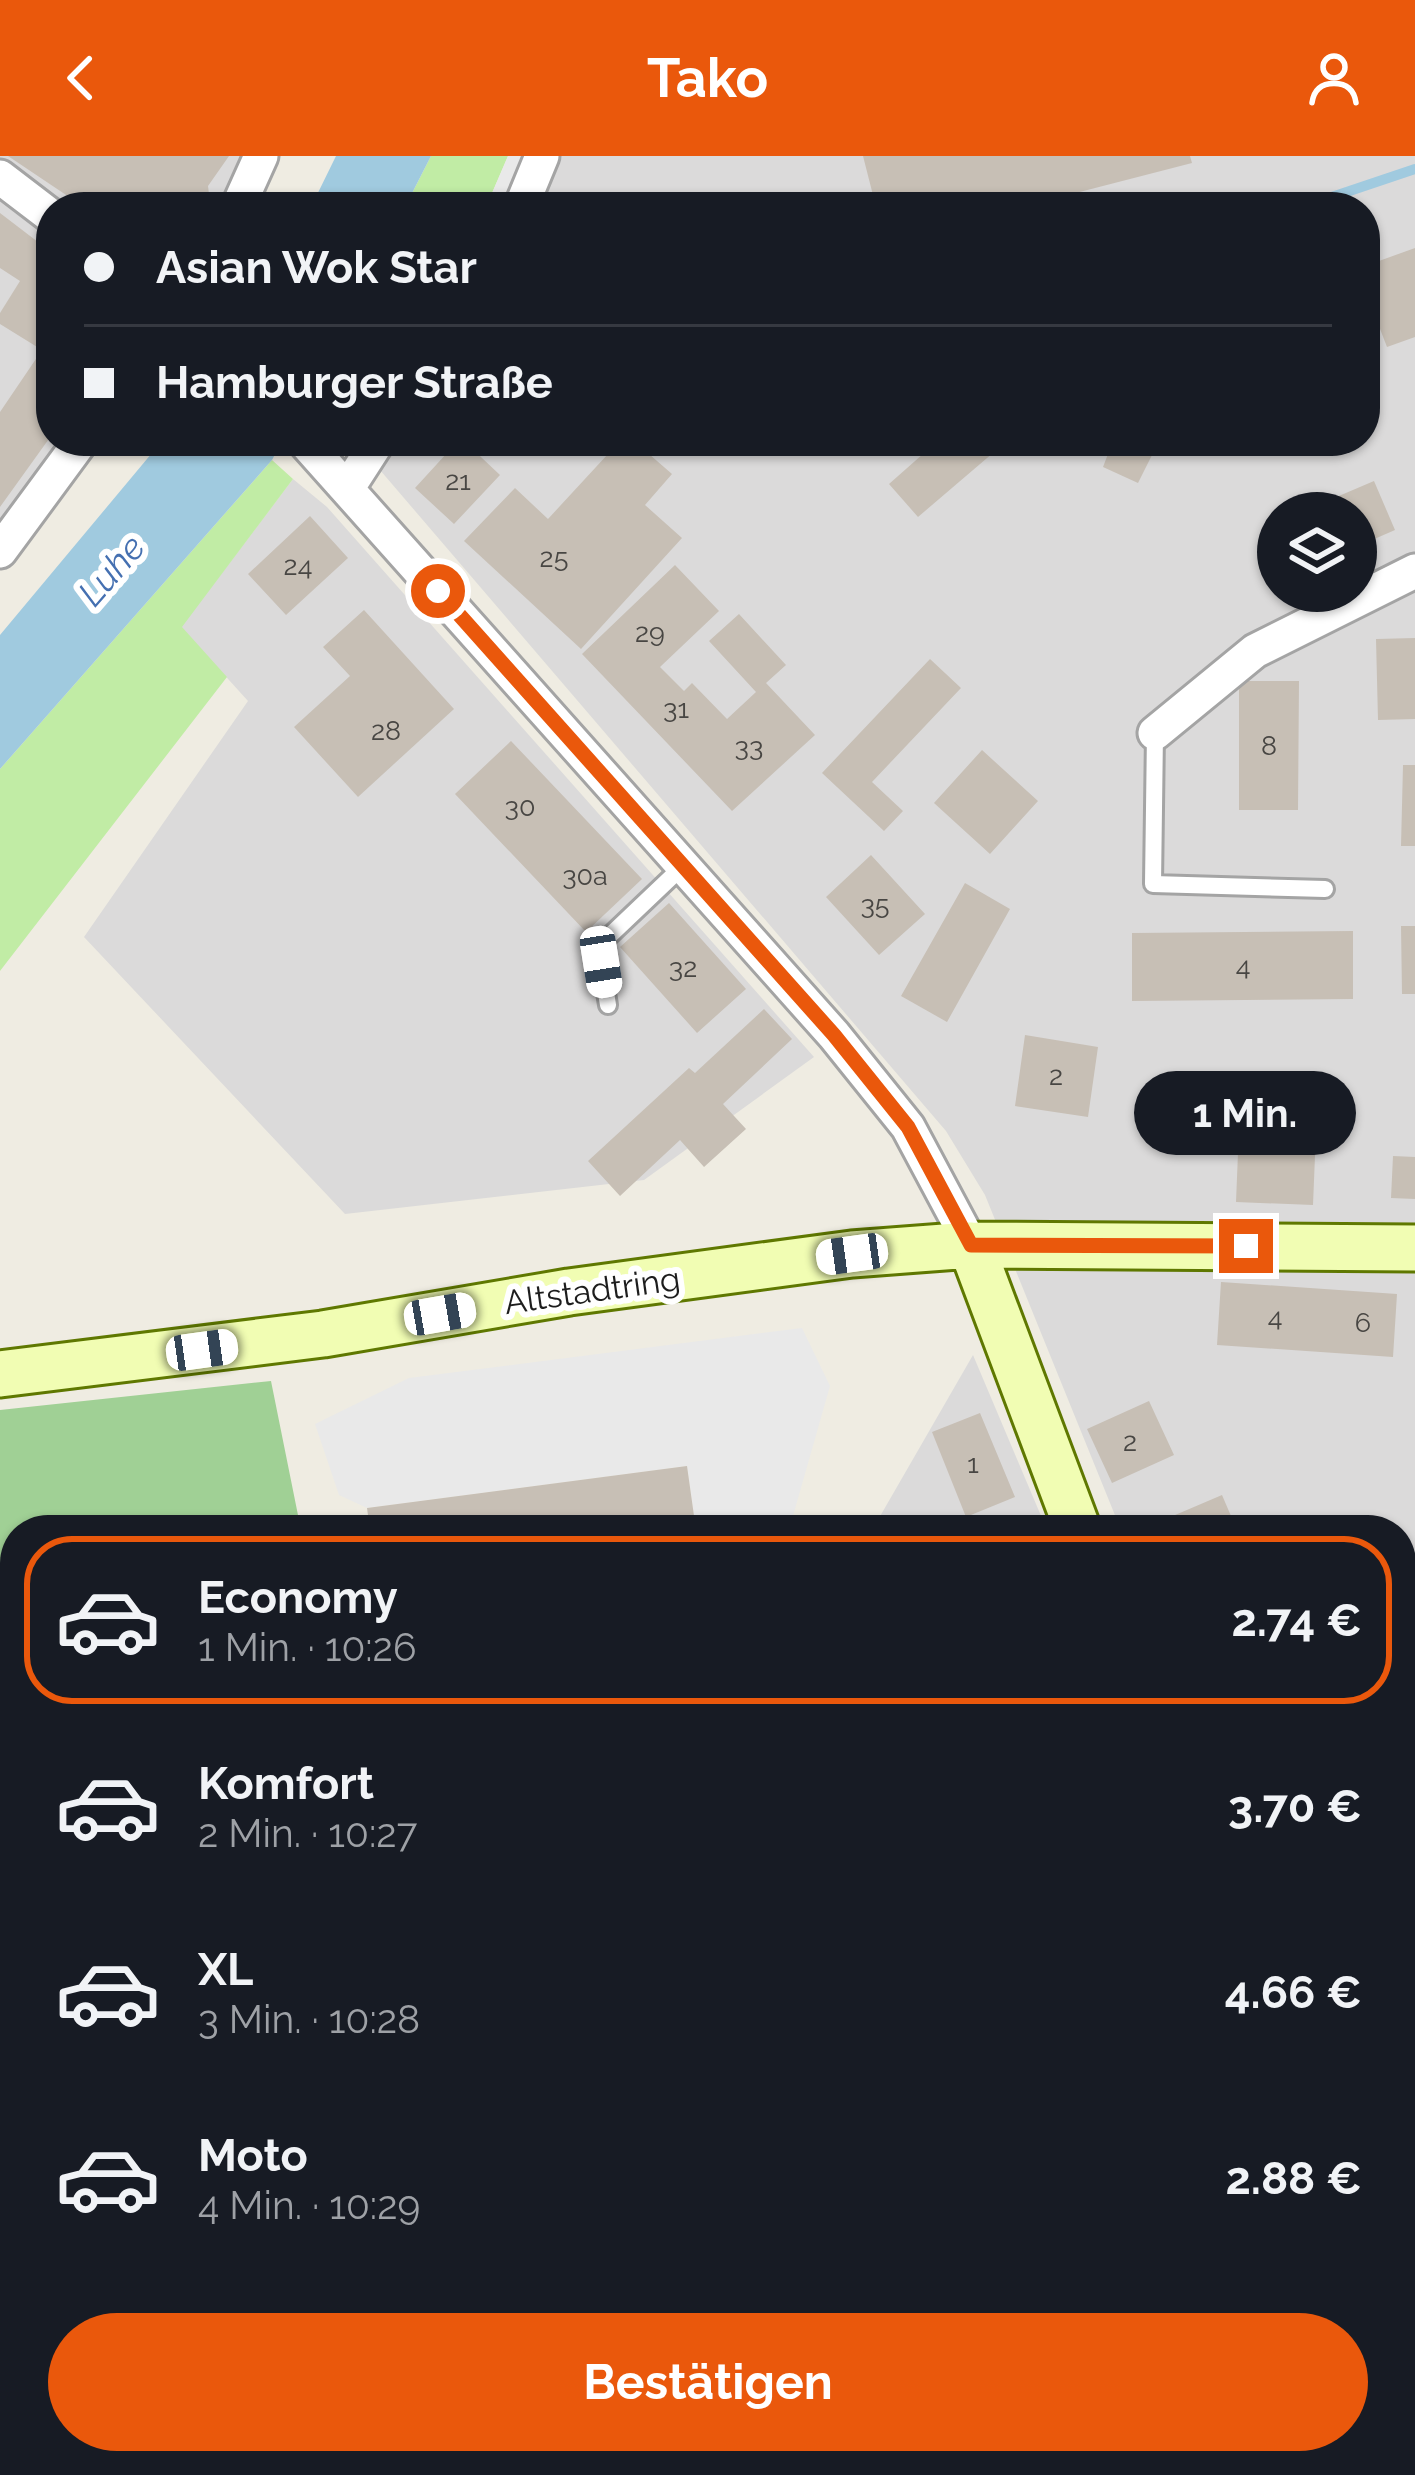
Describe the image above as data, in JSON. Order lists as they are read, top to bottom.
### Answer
{
  "streets": {
    "main road": ["Altstadtring"]
  },
  "water": ["Luhe"],
  "house_numbers": [
    "21",
    "25",
    "24",
    "29",
    "31",
    "28",
    "8",
    "33",
    "30",
    "30a",
    "35",
    "4",
    "32",
    "2",
    "4",
    "6",
    "2",
    "1"
  ],
  "page": {
    "header": "Tako",
    "banner": ["Asian Wok Star", "Hamburger Straße"],
    "bubble": "1 Min.",
    "list": [
      {
        "name": "Economy",
        "note": "1 Min. · 10:26",
        "value": "2.74 €"
      },
      {
        "name": "Komfort",
        "note": "2 Min. · 10:27",
        "value": "3.70 €"
      },
      {
        "name": "XL",
        "note": "3 Min. · 10:28",
        "value": "4.66 €"
      },
      {
        "name": "Moto",
        "note": "4 Min. · 10:29",
        "value": "2.88 €"
      }
    ],
    "buttons": "Bestätigen"
  }
}
